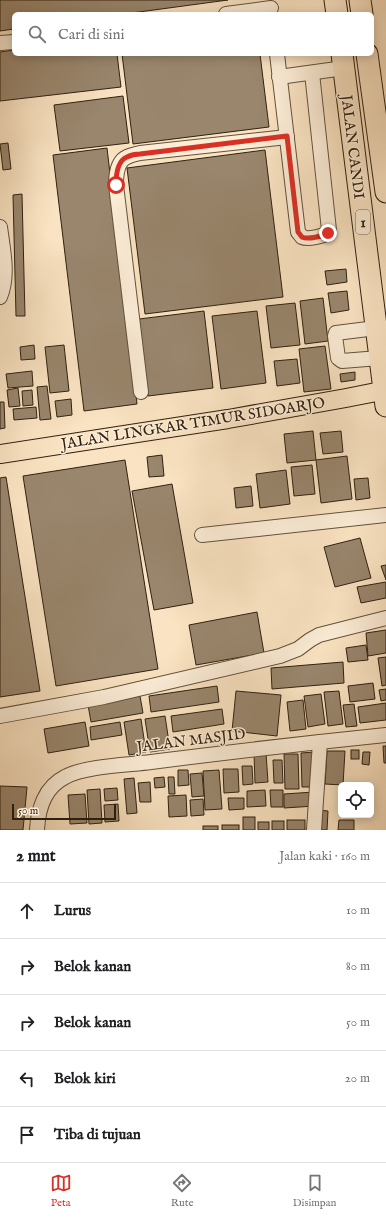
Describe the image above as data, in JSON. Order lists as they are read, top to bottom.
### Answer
{
  "streets": {
    "highway": ["JALAN CANDI", "1"],
    "main road": ["JALAN LINGKAR TIMUR SIDOARJO"],
    "street": ["JALAN MASJID"]
  },
  "crossings": [
    ["JALAN CANDI", "JALAN LINGKAR TIMUR SIDOARJO"]
  ],
  "scale_bar": "50 m",
  "page": {
    "search": "Cari di sini",
    "scale": "50 m",
    "heading": ["2 mnt", "Jalan kaki · 160 m"],
    "list": [
      ["Lurus", "10 m"],
      ["Belok kanan", "80 m"],
      ["Belok kanan", "50 m"],
      ["Belok kiri", "20 m"],
      "Tiba di tujuan"
    ],
    "nav": ["Peta", "Rute", "Disimpan"]
  }
}
